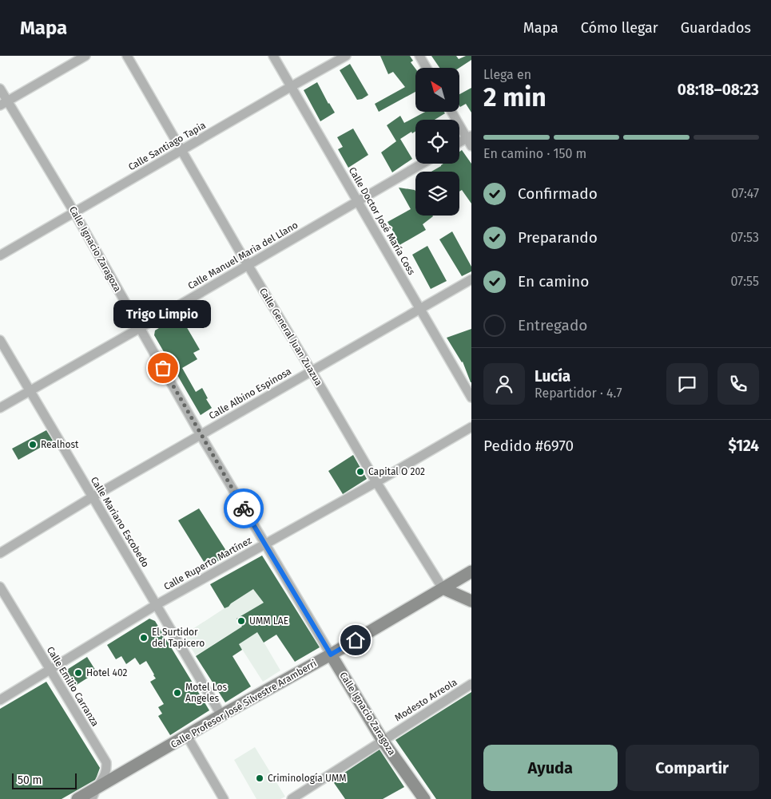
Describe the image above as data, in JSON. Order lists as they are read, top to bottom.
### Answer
{
  "streets": {
    "main road": ["Calle Ignacio Zaragoza", "Calle Profesor José Silvestre Aramberri"],
    "street": [
      "Calle Santiago Tapia",
      "Calle Doctor José María Coss",
      "Calle Manuel Maria del Llano",
      "Calle General Juan Zuazua",
      "Calle Albino Espinosa",
      "Calle Mariano Escobedo",
      "Calle Ruperto Martínez",
      "Calle Emilio Carranza",
      "Modesto Arreola"
    ]
  },
  "crossings": [
    ["Calle Santiago Tapia", "Calle Doctor José María Coss"],
    ["Calle Santiago Tapia", "Calle Ignacio Zaragoza"],
    ["Calle Santiago Tapia", "Calle General Juan Zuazua"],
    ["Calle Doctor José María Coss", "Calle Manuel Maria del Llano"],
    ["Calle Doctor José María Coss", "Calle Albino Espinosa"],
    ["Calle Ignacio Zaragoza", "Calle Manuel Maria del Llano"],
    ["Calle Ignacio Zaragoza", "Calle Albino Espinosa"],
    ["Calle Ignacio Zaragoza", "Calle Ruperto Martínez"],
    ["Calle Ignacio Zaragoza", "Modesto Arreola"],
    ["Calle Ignacio Zaragoza", "Calle Profesor José Silvestre Aramberri"],
    ["Calle Manuel Maria del Llano", "Calle General Juan Zuazua"],
    ["Calle Manuel Maria del Llano", "Calle Mariano Escobedo"],
    ["Calle General Juan Zuazua", "Calle Albino Espinosa"],
    ["Calle General Juan Zuazua", "Calle Ruperto Martínez"],
    ["Calle General Juan Zuazua", "Calle Profesor José Silvestre Aramberri"],
    ["Calle Albino Espinosa", "Calle Mariano Escobedo"],
    ["Calle Mariano Escobedo", "Calle Ruperto Martínez"],
    ["Calle Mariano Escobedo", "Calle Profesor José Silvestre Aramberri"],
    ["Calle Ruperto Martínez", "Calle Emilio Carranza"],
    ["Calle Emilio Carranza", "Calle Profesor José Silvestre Aramberri"]
  ],
  "places": [
    "Trigo Limpio",
    "Realhost",
    "Capital O 202",
    "UMM LAE",
    "El Surtidor del Tapicero",
    "Hotel 402",
    "Motel Los Angeles",
    "Criminología UMM"
  ],
  "scale_bar": "50 m",
  "north": "top left",
  "page": {
    "header": "Mapa",
    "nav": ["Mapa", "Cómo llegar", "Guardados"],
    "heading": ["2 min", "Llega en", "08:18–08:23"],
    "panel": [
      "Lucía",
      "Repartidor · 4.7",
      "Pedido #6970",
      "$124"
    ],
    "bar": "En camino · 150 m",
    "list": [
      ["Confirmado", "07:47"],
      ["Preparando", "07:53"],
      ["En camino", "07:55"],
      "Entregado"
    ],
    "bubble": "Trigo Limpio",
    "buttons": ["Ayuda", "Compartir"],
    "scale": "50 m"
  }
}
